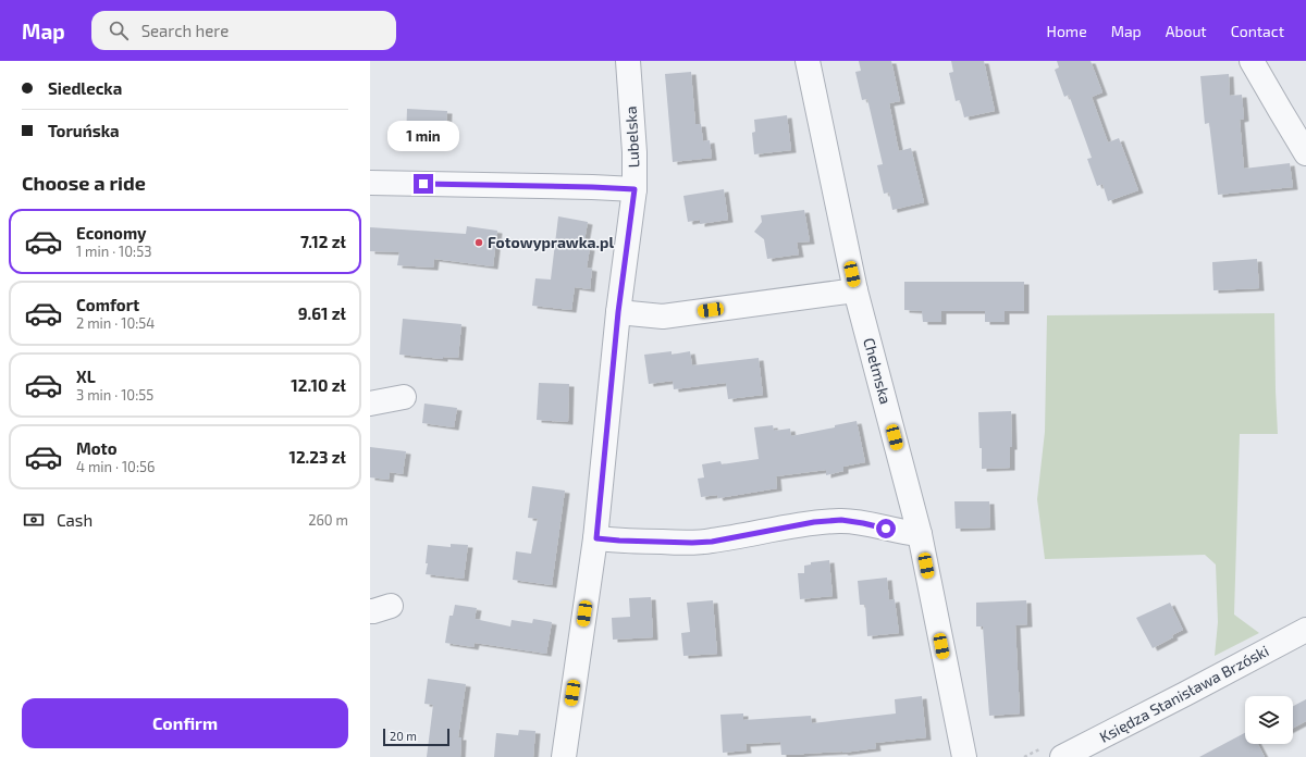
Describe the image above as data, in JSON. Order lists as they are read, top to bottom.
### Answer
{
  "streets": {
    "street": ["Lubelska", "Chełmska", "Księdza Stanisława Brzóski"]
  },
  "places": ["Fotowyprawka.pl"],
  "scale_bar": "20 m",
  "page": {
    "header": "Map",
    "search": "Search here",
    "nav": [
      "Home",
      "Map",
      "About",
      "Contact"
    ],
    "banner": ["Siedlecka", "Toruńska"],
    "bubble": "1 min",
    "heading": "Choose a ride",
    "list": [
      {
        "name": "Economy",
        "note": "1 min · 10:53",
        "value": "7.12 zł"
      },
      {
        "name": "Comfort",
        "note": "2 min · 10:54",
        "value": "9.61 zł"
      },
      {
        "name": "XL",
        "note": "3 min · 10:55",
        "value": "12.10 zł"
      },
      {
        "name": "Moto",
        "note": "4 min · 10:56",
        "value": "12.23 zł"
      }
    ],
    "pay": ["Cash", "260 m"],
    "buttons": "Confirm",
    "scale": "20 m"
  }
}
